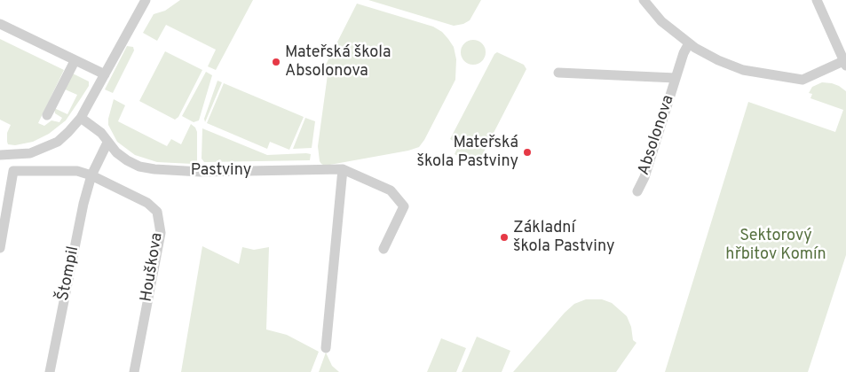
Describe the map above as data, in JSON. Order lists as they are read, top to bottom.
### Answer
{
  "streets": {
    "street": [
      "Absolonova",
      "Pastviny",
      "Houškova",
      "Štompil"
    ]
  },
  "crossings": [
    ["Houškova", "Štompil"]
  ],
  "parks": ["Sektorový hřbitov Komín"],
  "places": ["Mateřská škola Absolonova", "Mateřská škola Pastviny", "Základní škola Pastviny"]
}
